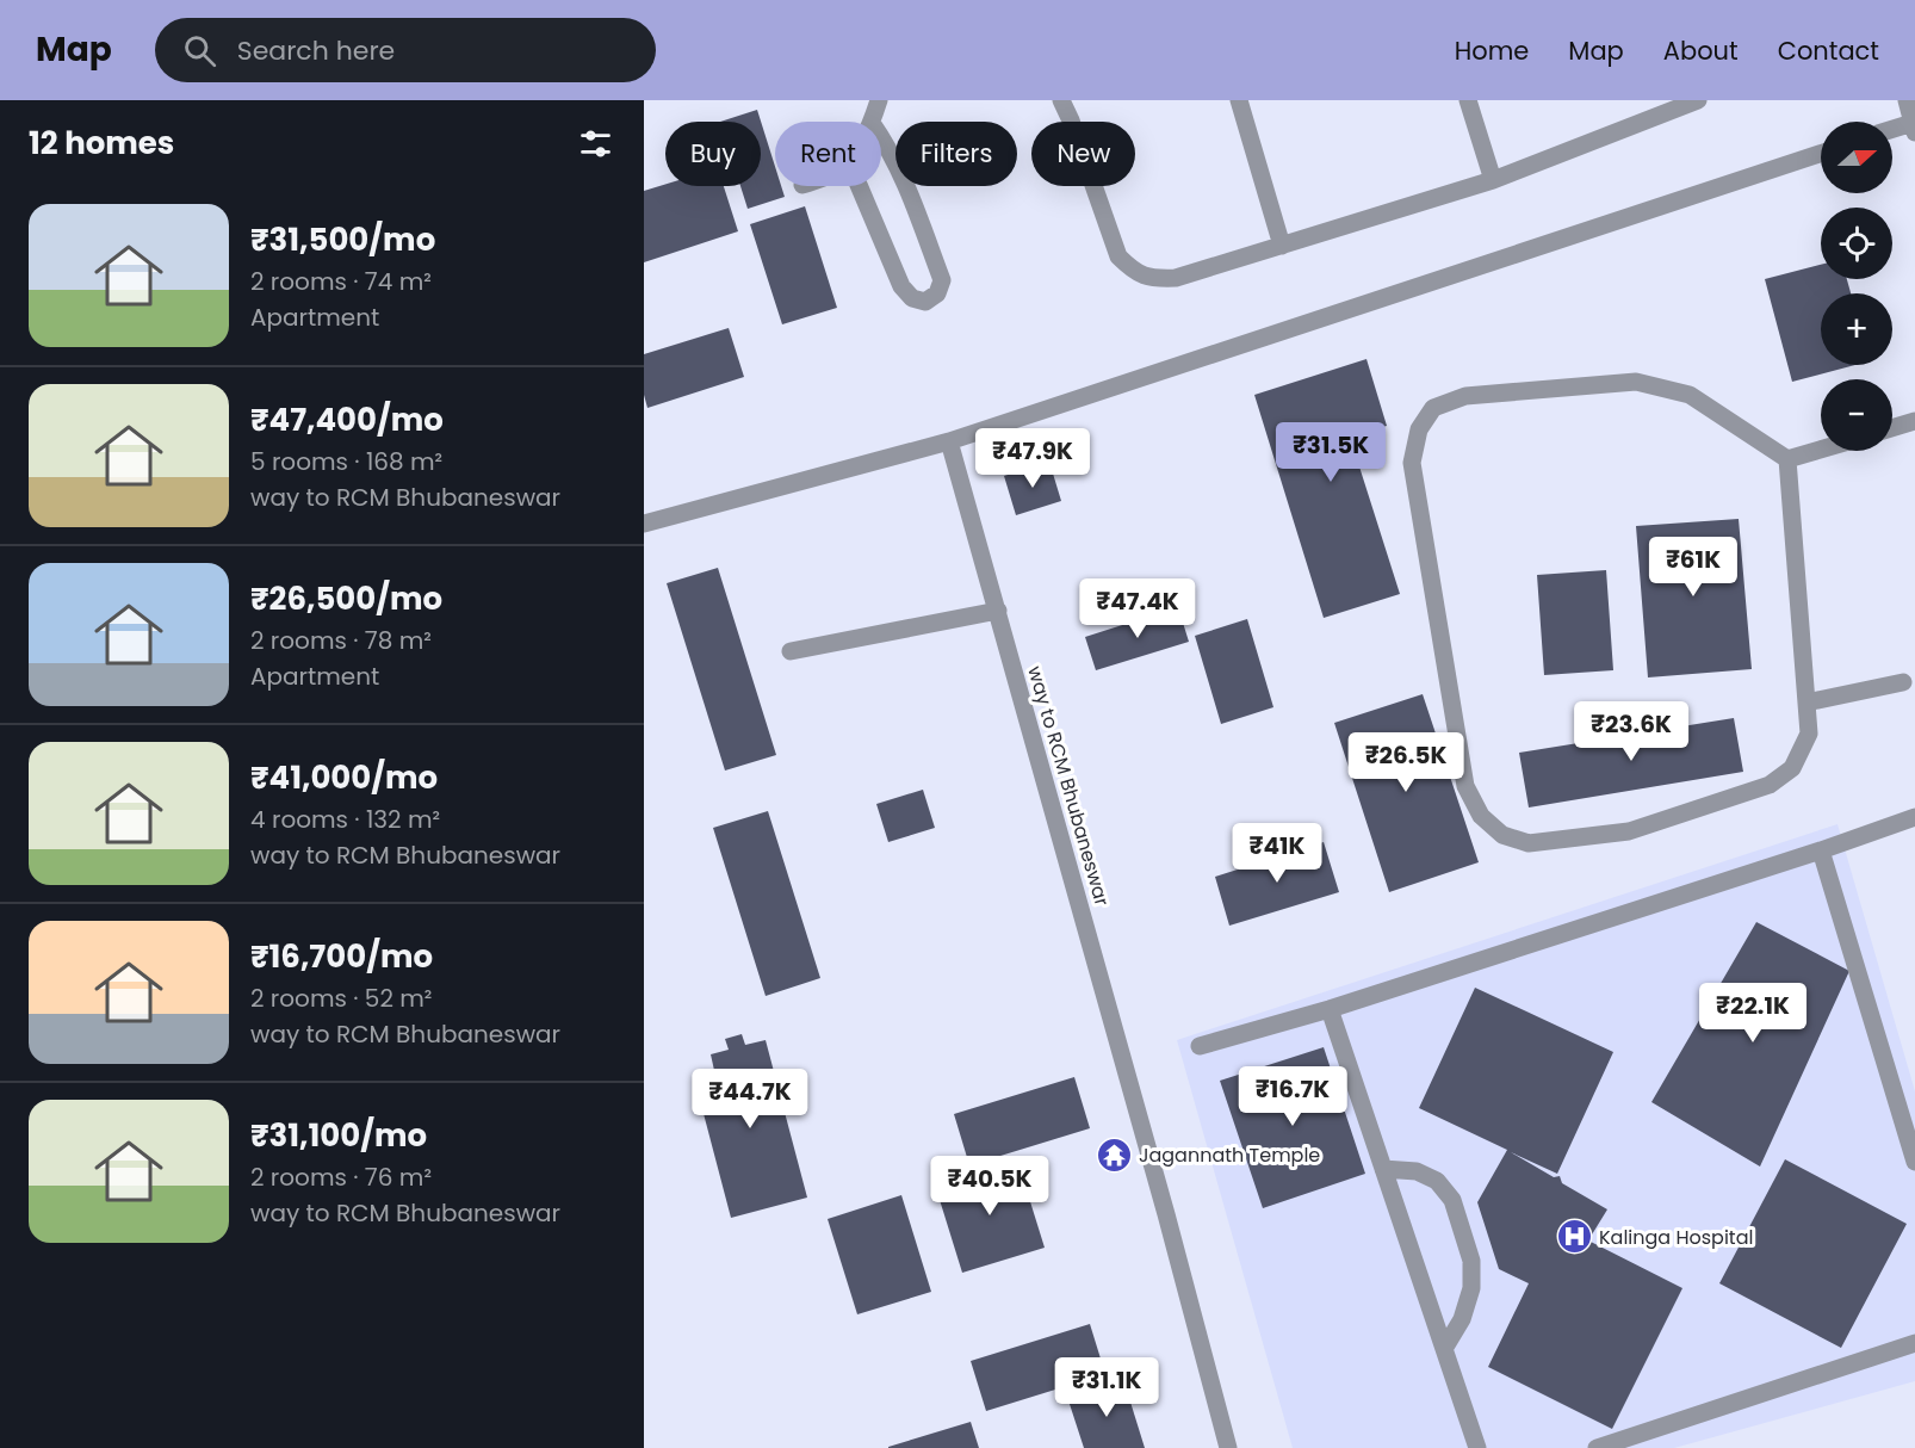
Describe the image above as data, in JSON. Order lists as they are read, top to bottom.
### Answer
{
  "streets": {
    "street": ["way to RCM Bhubaneswar"]
  },
  "places": {
    "temple": ["Jagannath Temple"],
    "hospital": ["Kalinga Hospital"]
  },
  "north": "right",
  "page": {
    "header": "Map",
    "search": "Search here",
    "nav": [
      "Home",
      "Map",
      "About",
      "Contact"
    ],
    "heading": "12 homes",
    "map_buttons": ["+", "−"],
    "chip": [
      "Buy",
      "Rent",
      "Filters",
      "New"
    ],
    "list": [
      {
        "name": "₹31,500/mo",
        "note": "2 rooms · 74 m² · Apartment"
      },
      {
        "name": "₹47,400/mo",
        "note": "5 rooms · 168 m² · way to RCM Bhubaneswar"
      },
      {
        "name": "₹26,500/mo",
        "note": "2 rooms · 78 m² · Apartment"
      },
      {
        "name": "₹41,000/mo",
        "note": "4 rooms · 132 m² · way to RCM Bhubaneswar"
      },
      {
        "name": "₹16,700/mo",
        "note": "2 rooms · 52 m² · way to RCM Bhubaneswar"
      },
      {
        "name": "₹31,100/mo",
        "note": "2 rooms · 76 m² · way to RCM Bhubaneswar"
      }
    ],
    "price": [
      "₹31.5K",
      "₹47.9K",
      "₹61K",
      "₹47.4K",
      "₹23.6K",
      "₹26.5K",
      "₹41K",
      "₹22.1K",
      "₹16.7K",
      "₹44.7K",
      "₹40.5K",
      "₹31.1K"
    ]
  }
}
